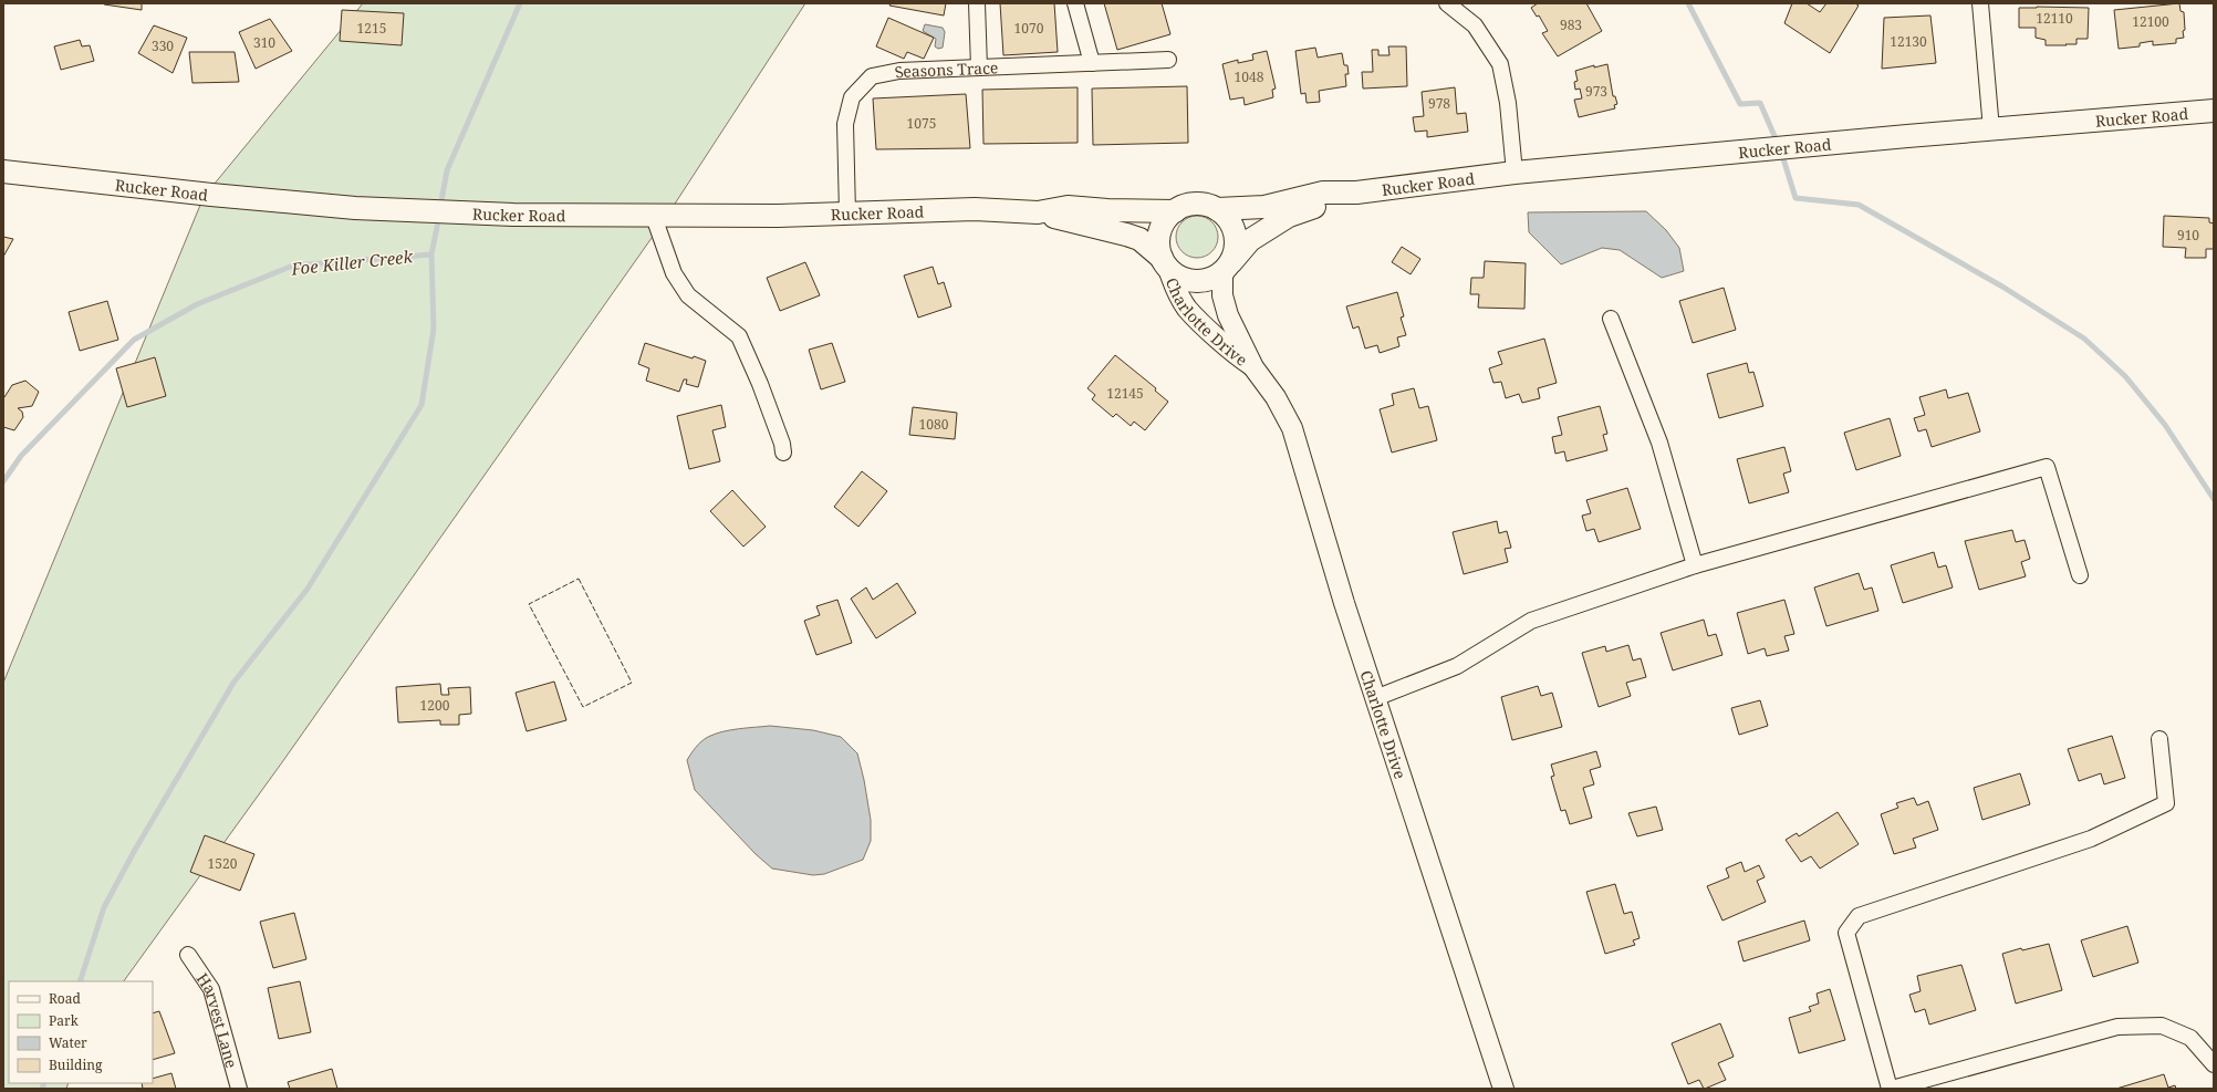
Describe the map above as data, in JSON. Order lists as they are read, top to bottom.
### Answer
{
  "streets": {
    "main road": ["Rucker Road"],
    "street": ["Seasons Trace", "Charlotte Drive", "Harvest Lane"]
  },
  "crossings": [
    ["Seasons Trace", "Rucker Road"],
    ["Rucker Road", "Charlotte Drive"]
  ],
  "water": ["Foe Killer Creek"],
  "house_numbers": [
    "12110",
    "12100",
    "983",
    "1215",
    "1070",
    "12130",
    "310",
    "330",
    "1048",
    "973",
    "978",
    "1075",
    "910",
    "12145",
    "1080",
    "1200",
    "1520"
  ],
  "legend": [
    "Road",
    "Park",
    "Water",
    "Building"
  ]
}
